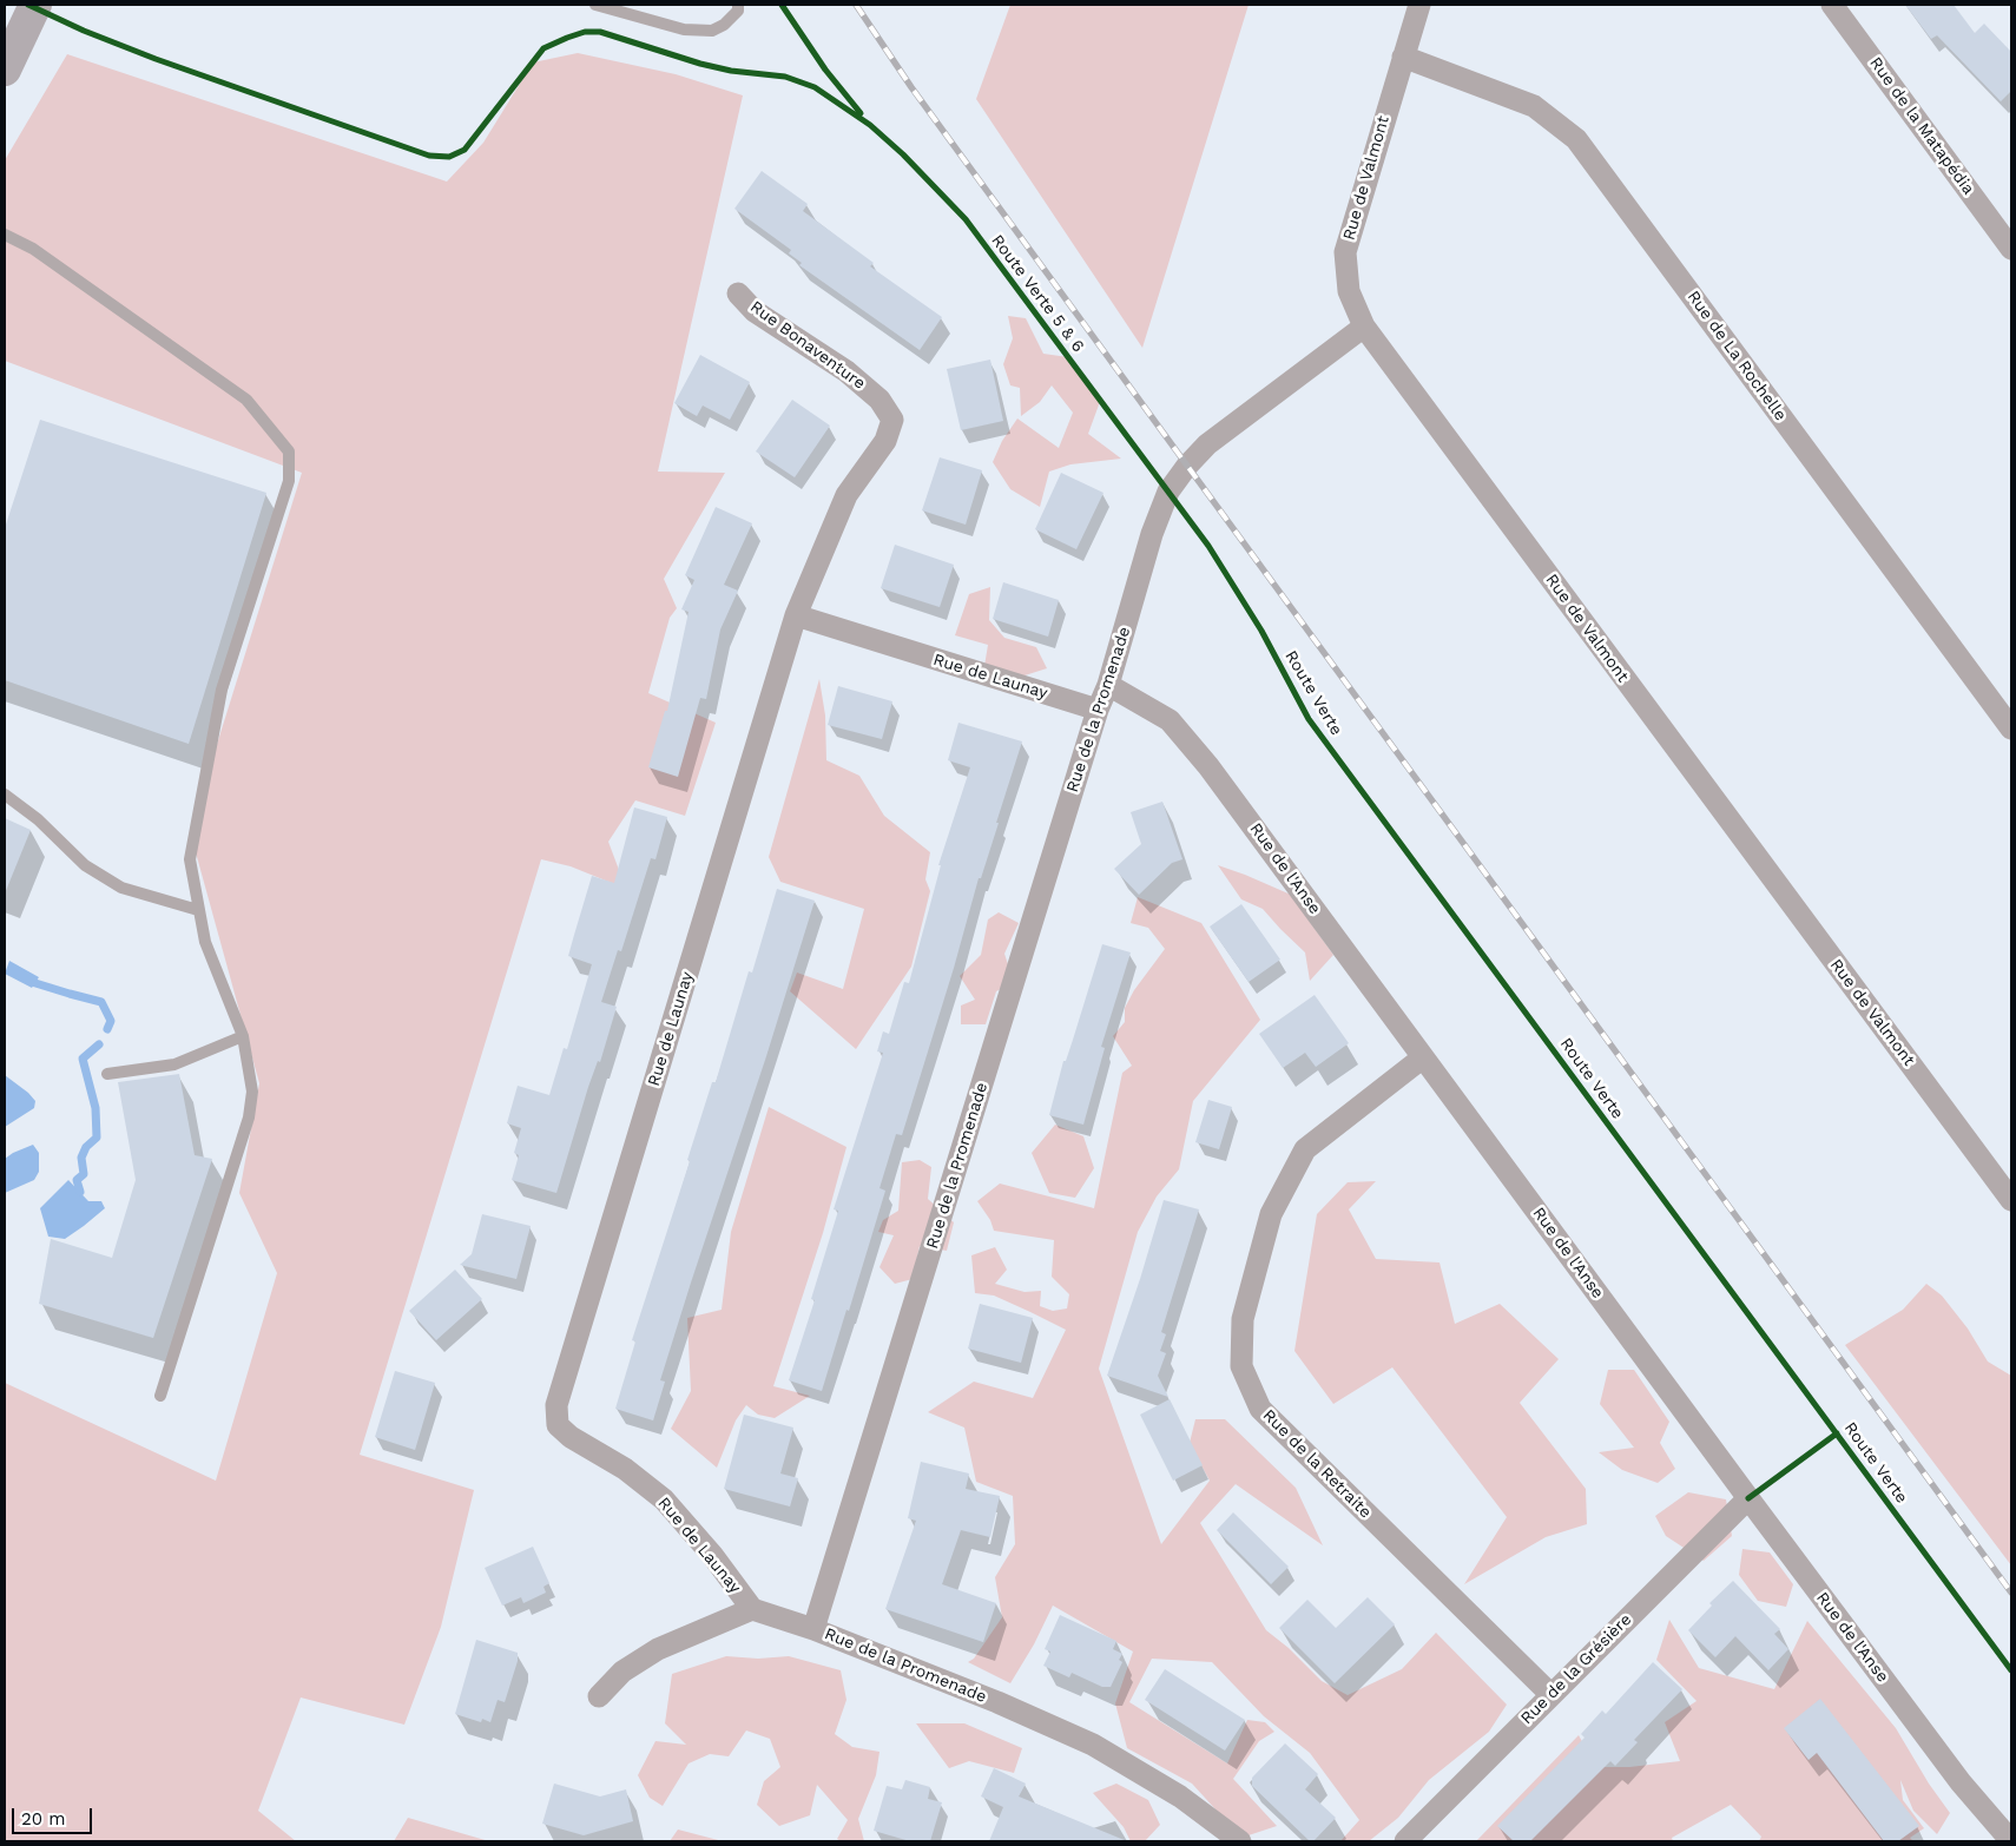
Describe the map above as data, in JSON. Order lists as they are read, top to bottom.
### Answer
{
  "streets": {
    "street": [
      "Rue de la Matapédia",
      "Rue de Valmont",
      "Rue Bonaventure",
      "Rue de La Rochelle",
      "Rue de Launay",
      "Rue de la Promenade",
      "Rue de l'Anse",
      "Rue de la Retraite",
      "Rue de la Grésière"
    ],
    "cycle path": ["Route Verte 5 & 6", "Route Verte"]
  },
  "crossings": [
    ["Rue de Valmont", "Rue de La Rochelle"],
    ["Rue de Valmont", "Rue de la Promenade"],
    ["Rue Bonaventure", "Rue de Launay"],
    ["Rue de Launay", "Rue de la Promenade"],
    ["Rue de la Promenade", "Rue de l'Anse"],
    ["Rue de l'Anse", "Rue de la Retraite"],
    ["Rue de l'Anse", "Rue de la Grésière"],
    ["Rue de la Retraite", "Rue de la Grésière"]
  ],
  "scale_bar": "20 m"
}
